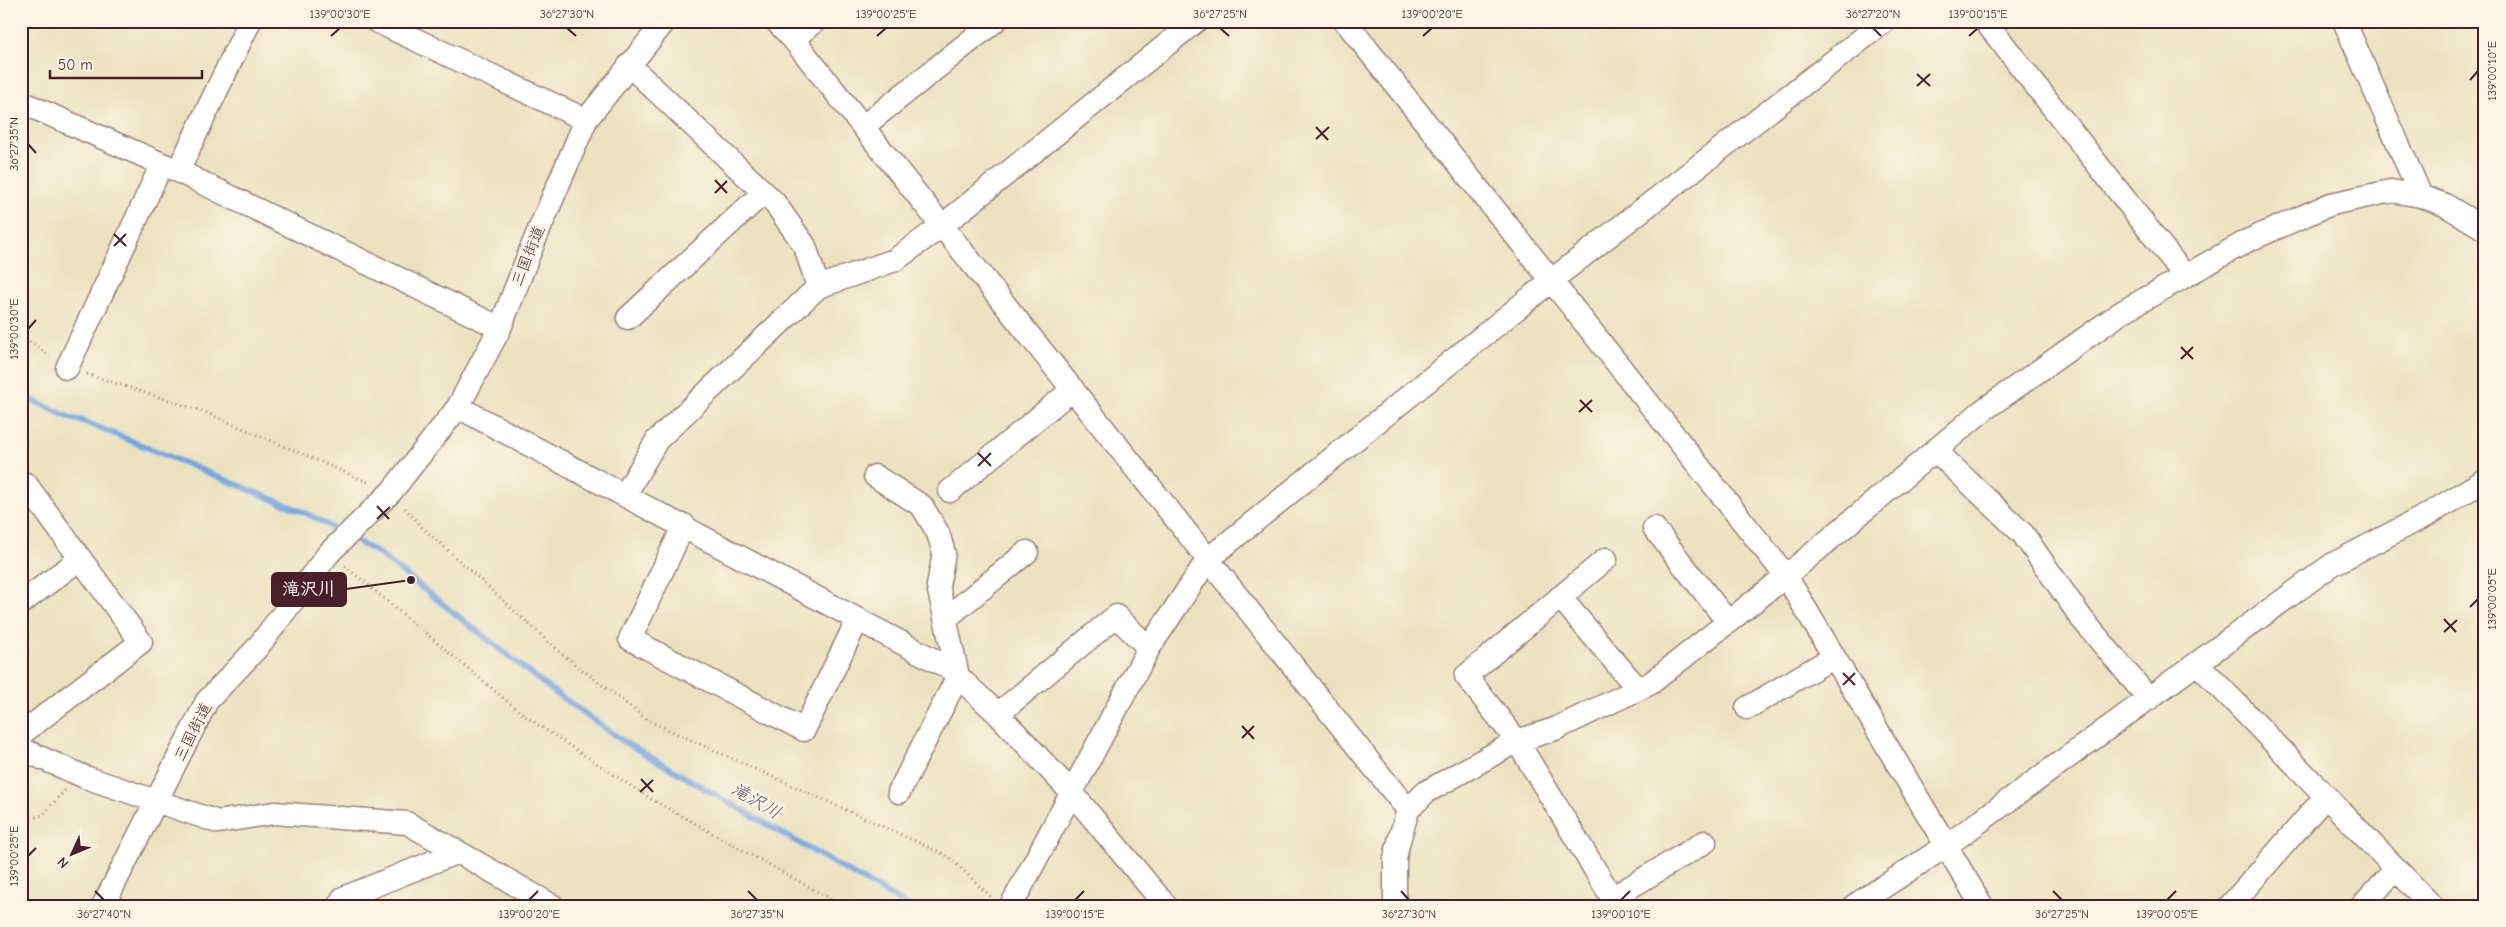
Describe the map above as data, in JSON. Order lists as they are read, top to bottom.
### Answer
{
  "streets": {
    "street": ["三国街道"]
  },
  "water": ["滝沢川"],
  "places": ["滝沢川"],
  "scale_bar": "50 m",
  "north": "bottom left",
  "coordinates": [
    "139°00'30\"E",
    "36°27'30\"N",
    "139°00'25\"E",
    "36°27'25\"N",
    "139°00'20\"E",
    "36°27'20\"N",
    "139°00'15\"E",
    "139°00'10\"E",
    "36°27'35\"N",
    "139°00'05\"E",
    "36°27'40\"N"
  ]
}
